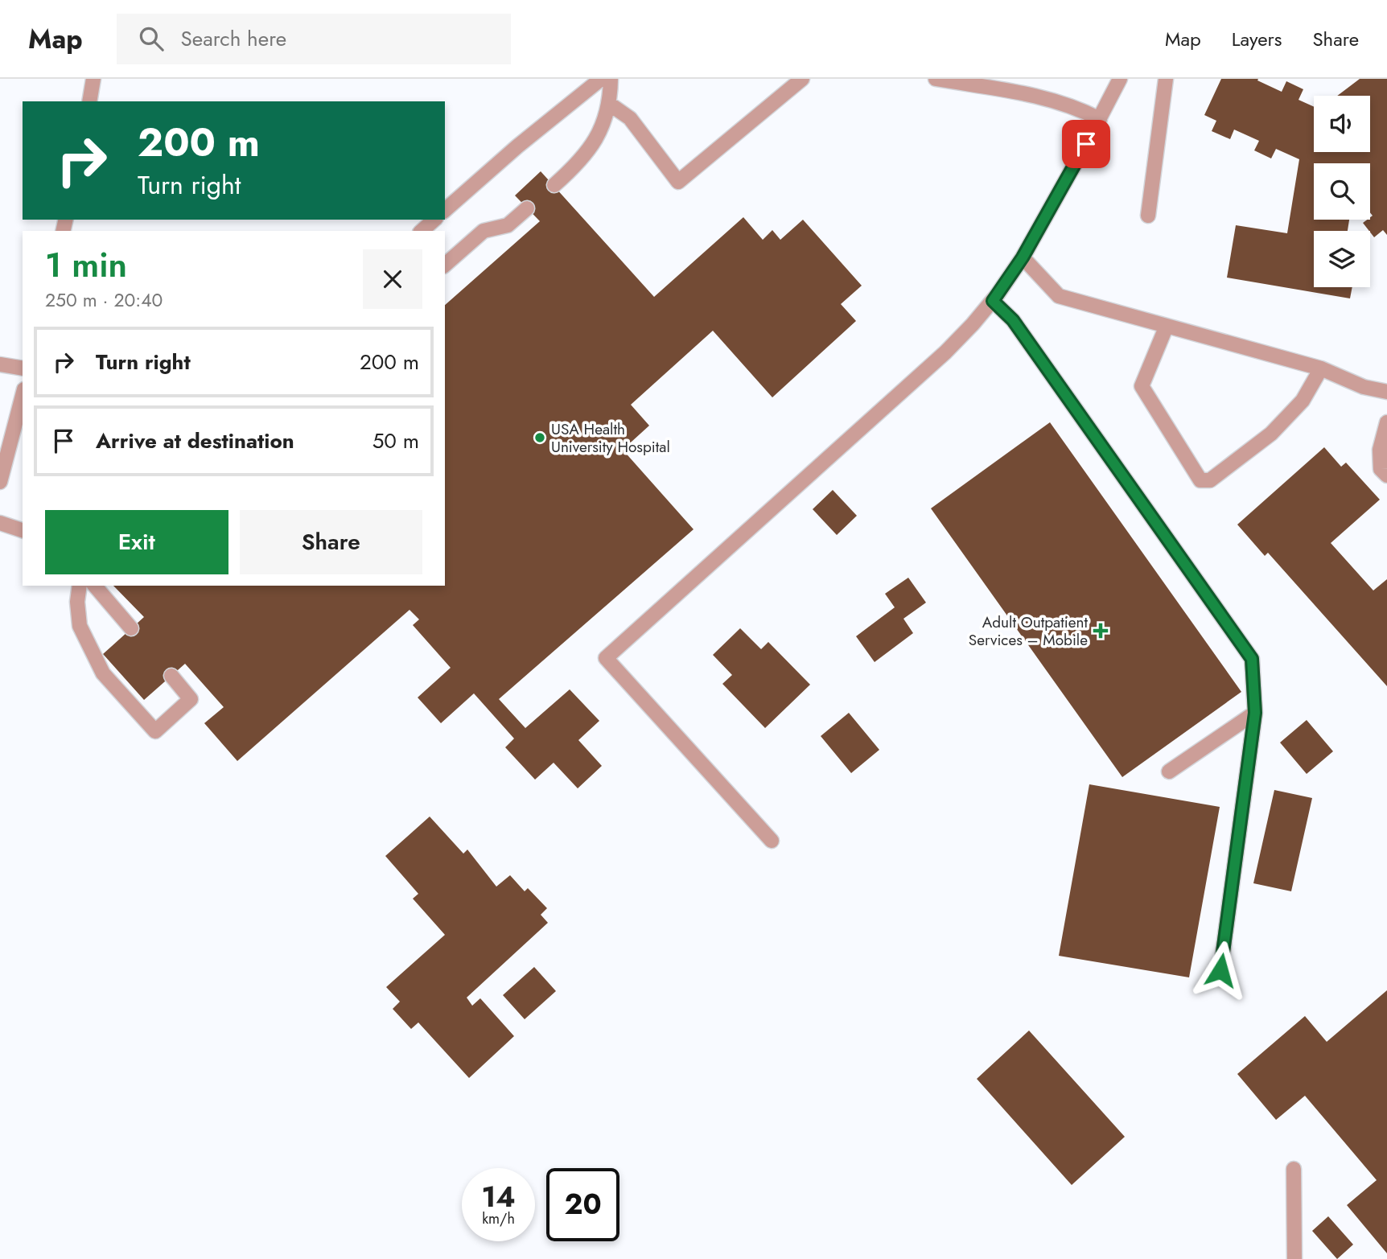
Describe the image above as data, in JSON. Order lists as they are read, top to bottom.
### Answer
{
  "places": {
    "other": ["USA Health University Hospital"],
    "health": ["Adult Outpatient Services – Mobile"]
  },
  "page": {
    "header": "Map",
    "search": "Search here",
    "nav": ["Map", "Layers", "Share"],
    "turn": ["200 m", "Turn right"],
    "heading": ["1 min", "250 m · 20:40"],
    "list": [
      {
        "name": "Turn right",
        "value": "200 m"
      },
      {
        "name": "Arrive at destination",
        "value": "50 m"
      }
    ],
    "buttons": ["Exit", "Share"],
    "speed": "14 km/h",
    "limit": "20"
  }
}
